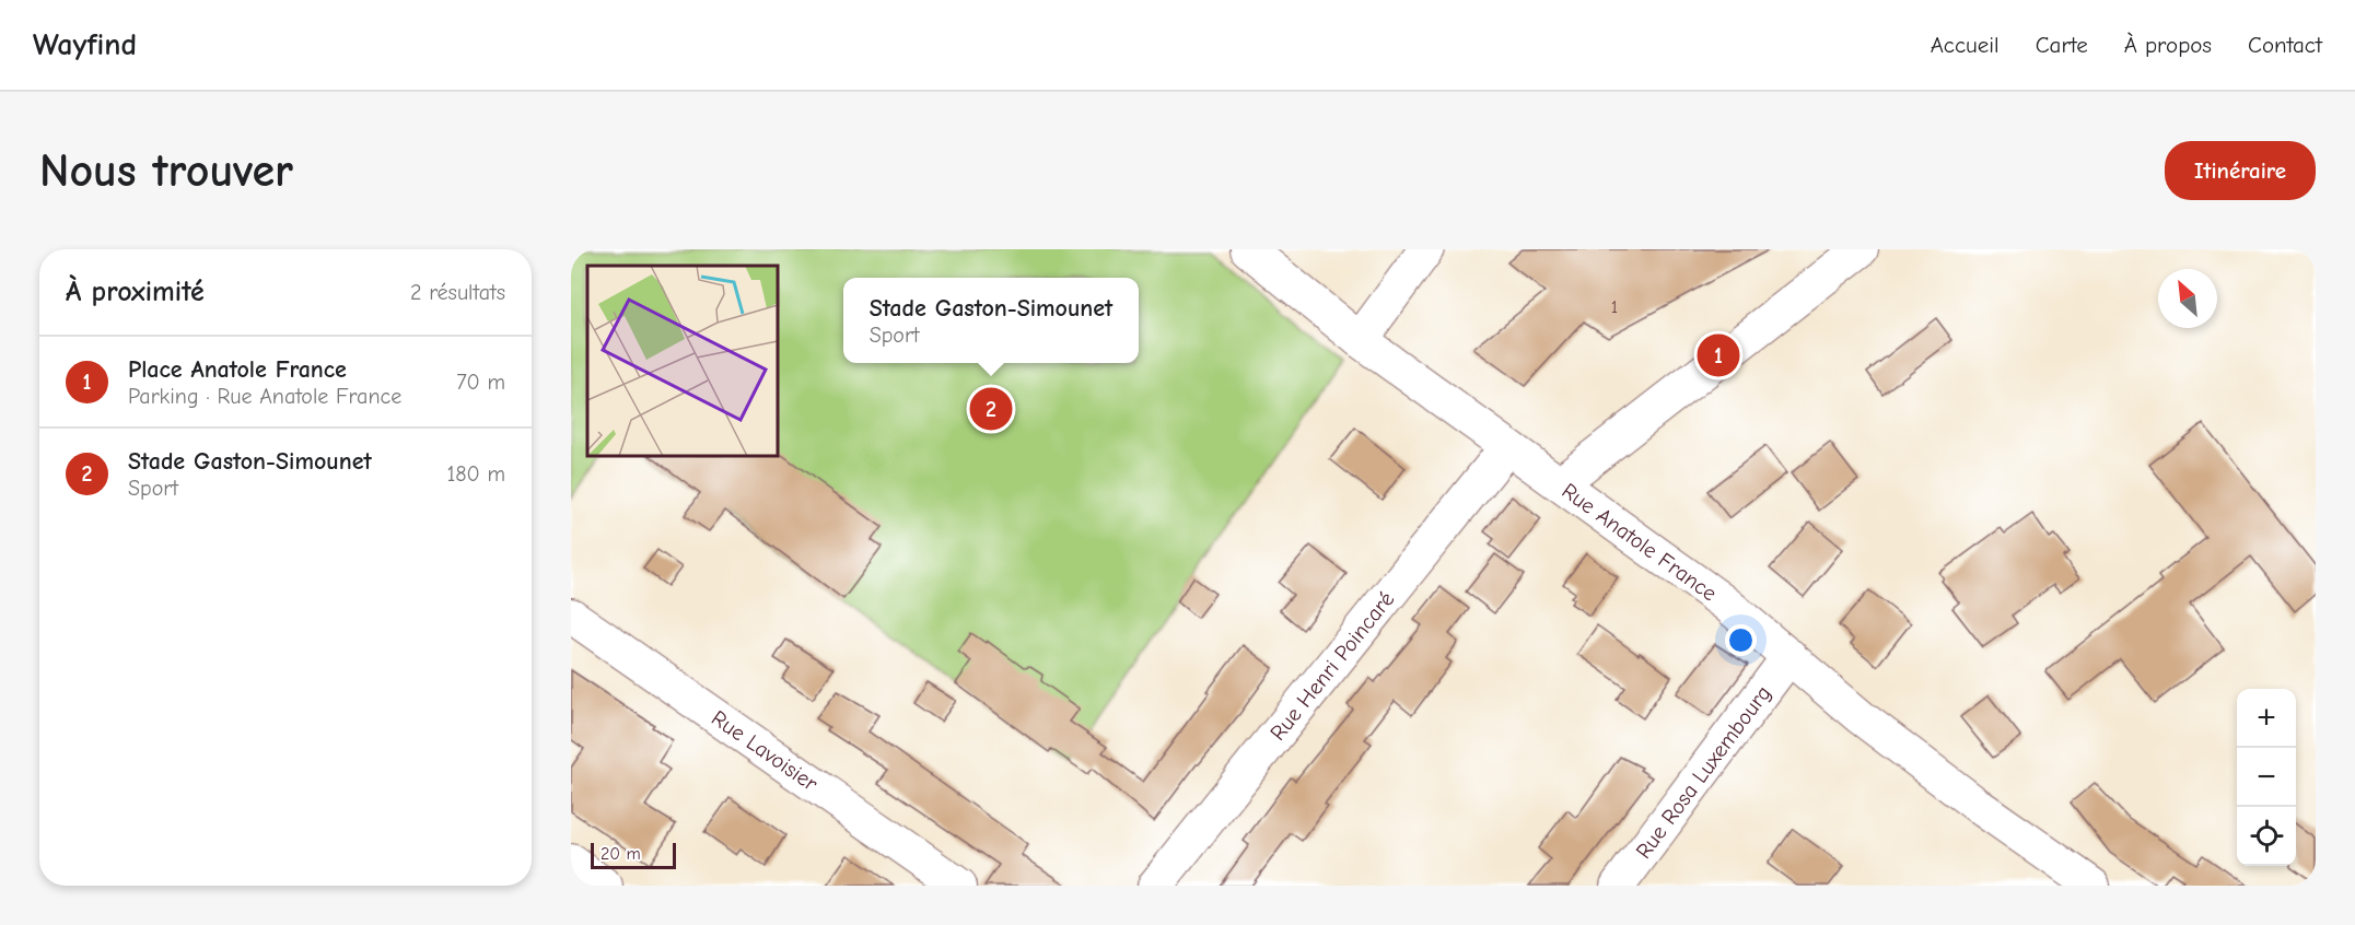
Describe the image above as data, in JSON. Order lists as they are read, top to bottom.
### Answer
{
  "streets": {
    "street": [
      "Rue Anatole France",
      "Rue Henri Poincaré",
      "Rue Lavoisier",
      "Rue Rosa Luxembourg"
    ]
  },
  "crossings": [
    ["Rue Anatole France", "Rue Henri Poincaré"],
    ["Rue Anatole France", "Rue Rosa Luxembourg"]
  ],
  "house_numbers": ["1"],
  "scale_bar": "20 m",
  "north": "top left",
  "page": {
    "header": "Wayfind",
    "nav": [
      "Accueil",
      "Carte",
      "À propos",
      "Contact"
    ],
    "buttons": "Itinéraire",
    "title": "Nous trouver",
    "heading": ["À proximité", "2 résultats"],
    "popup": ["Stade Gaston-Simounet", "Sport"],
    "pins": ["1", "2"],
    "list": [
      {
        "mark": "1",
        "name": "Place Anatole France",
        "note": "Parking · Rue Anatole France",
        "value": "70 m"
      },
      {
        "mark": "2",
        "name": "Stade Gaston-Simounet",
        "note": "Sport",
        "value": "180 m"
      }
    ],
    "map_buttons": ["+", "−"],
    "scale": "20 m"
  }
}
